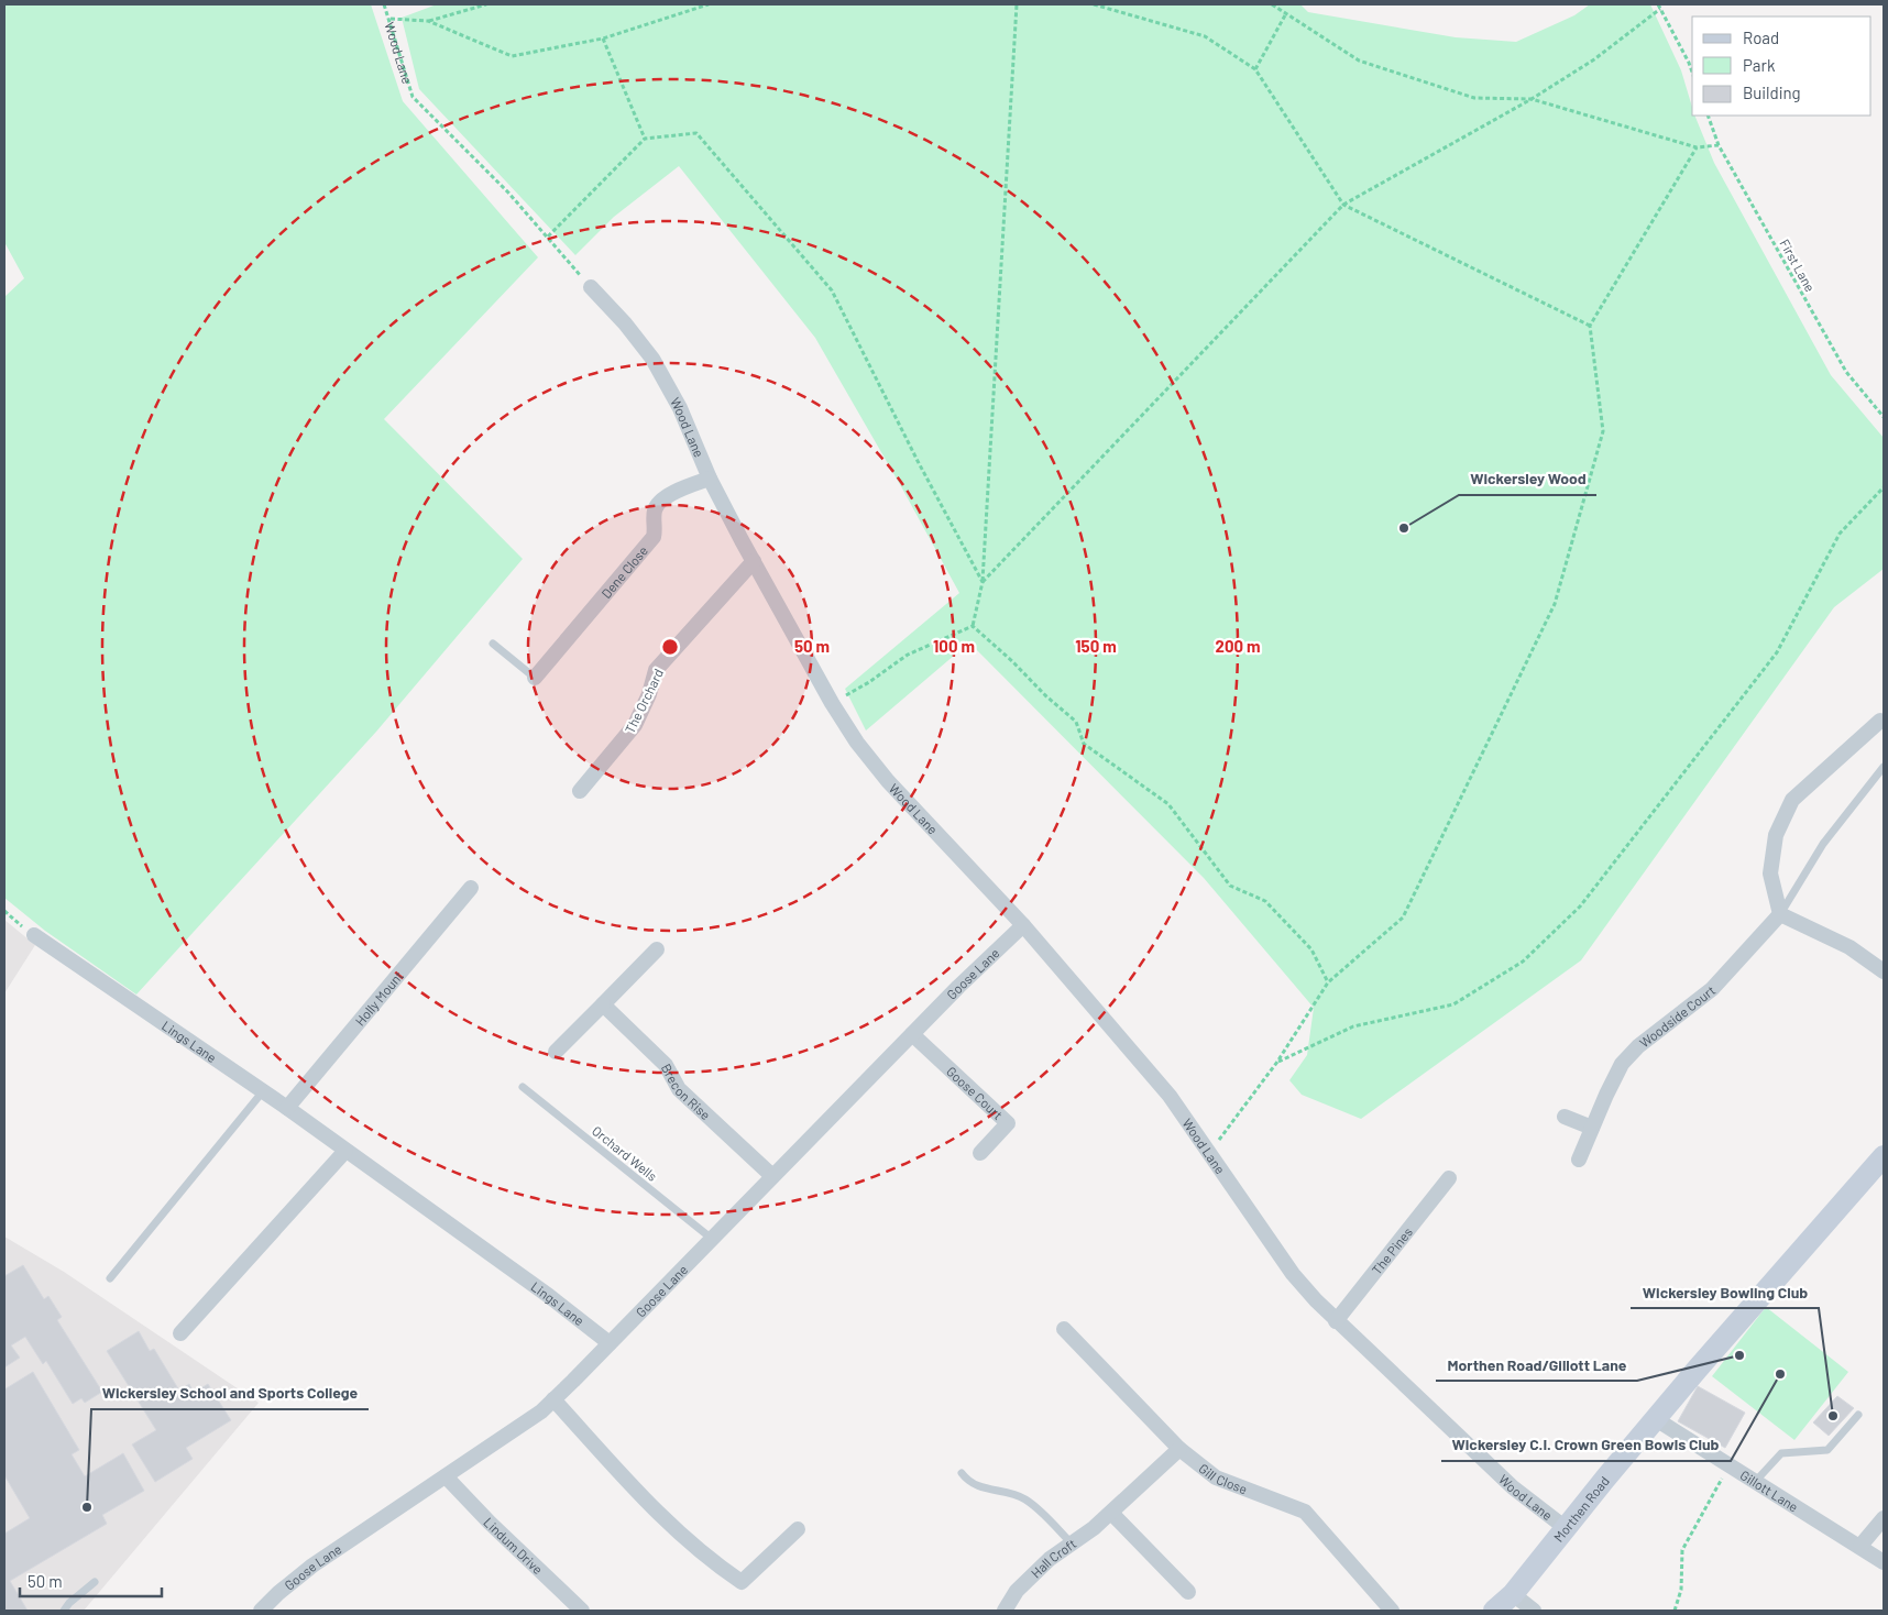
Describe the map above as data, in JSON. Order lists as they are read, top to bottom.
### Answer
{
  "streets": {
    "main road": ["Morthen Road"],
    "street": [
      "Wood Lane",
      "Dene Close",
      "The Orchard",
      "Goose Lane",
      "Holly Mount",
      "Woodside Court",
      "Lings Lane",
      "Brecon Rise",
      "Goose Court",
      "The Pines",
      "Gill Close",
      "Gillott Lane",
      "Lindum Drive",
      "Hall Croft"
    ],
    "lane": ["Orchard Wells"],
    "path": ["First Lane"]
  },
  "crossings": [
    ["Wood Lane", "Dene Close"],
    ["Wood Lane", "The Orchard"],
    ["Wood Lane", "Goose Lane"],
    ["Wood Lane", "The Pines"],
    ["Wood Lane", "Morthen Road"],
    ["Goose Lane", "Lings Lane"],
    ["Goose Lane", "Brecon Rise"],
    ["Goose Lane", "Goose Court"],
    ["Goose Lane", "Orchard Wells"],
    ["Goose Lane", "Lindum Drive"],
    ["Holly Mount", "Lings Lane"],
    ["Gill Close", "Hall Croft"],
    ["Gillott Lane", "Morthen Road"]
  ],
  "places": [
    "Wickersley Wood",
    "Morthen Road/Gillott Lane",
    "Wickersley C.I. Crown Green Bowls Club",
    "Wickersley Bowling Club",
    "Wickersley School and Sports College"
  ],
  "legend": ["Road", "Park", "Building"],
  "scale_bar": "50 m",
  "rings": [
    "50 m",
    "100 m",
    "150 m",
    "200 m"
  ]
}
